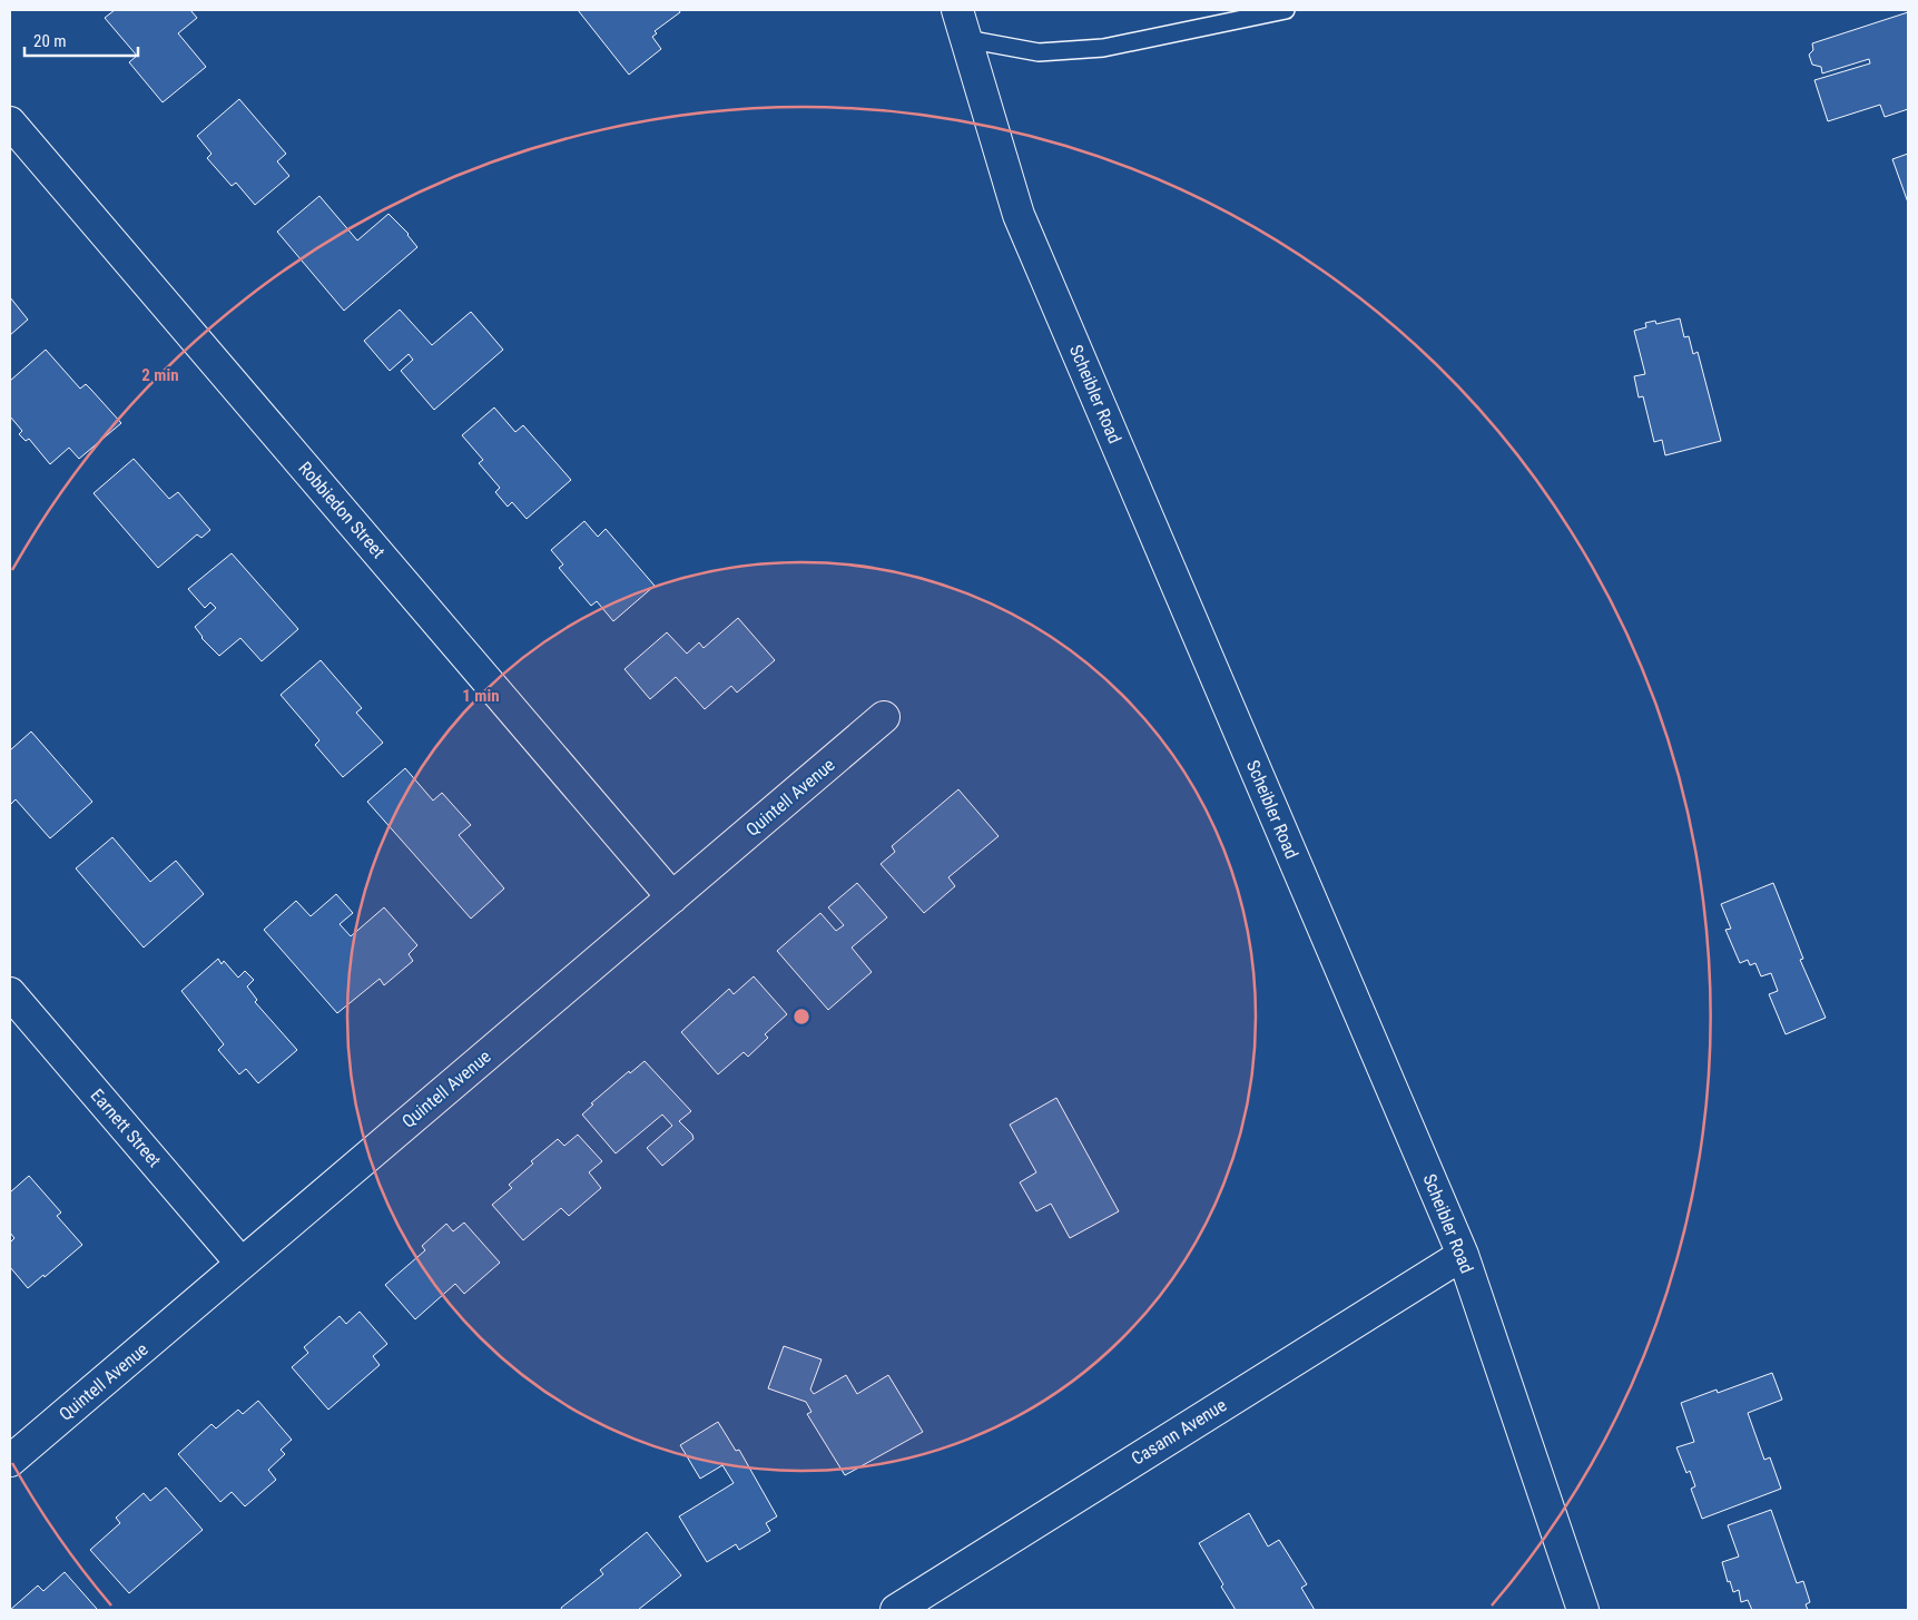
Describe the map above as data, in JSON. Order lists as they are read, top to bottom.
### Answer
{
  "streets": {
    "street": [
      "Scheibler Road",
      "Robbiedon Street",
      "Quintell Avenue",
      "Earnett Street",
      "Casann Avenue"
    ]
  },
  "crossings": [
    ["Scheibler Road", "Casann Avenue"],
    ["Robbiedon Street", "Quintell Avenue"],
    ["Quintell Avenue", "Earnett Street"]
  ],
  "scale_bar": "20 m",
  "rings": ["2 min", "1 min"]
}
